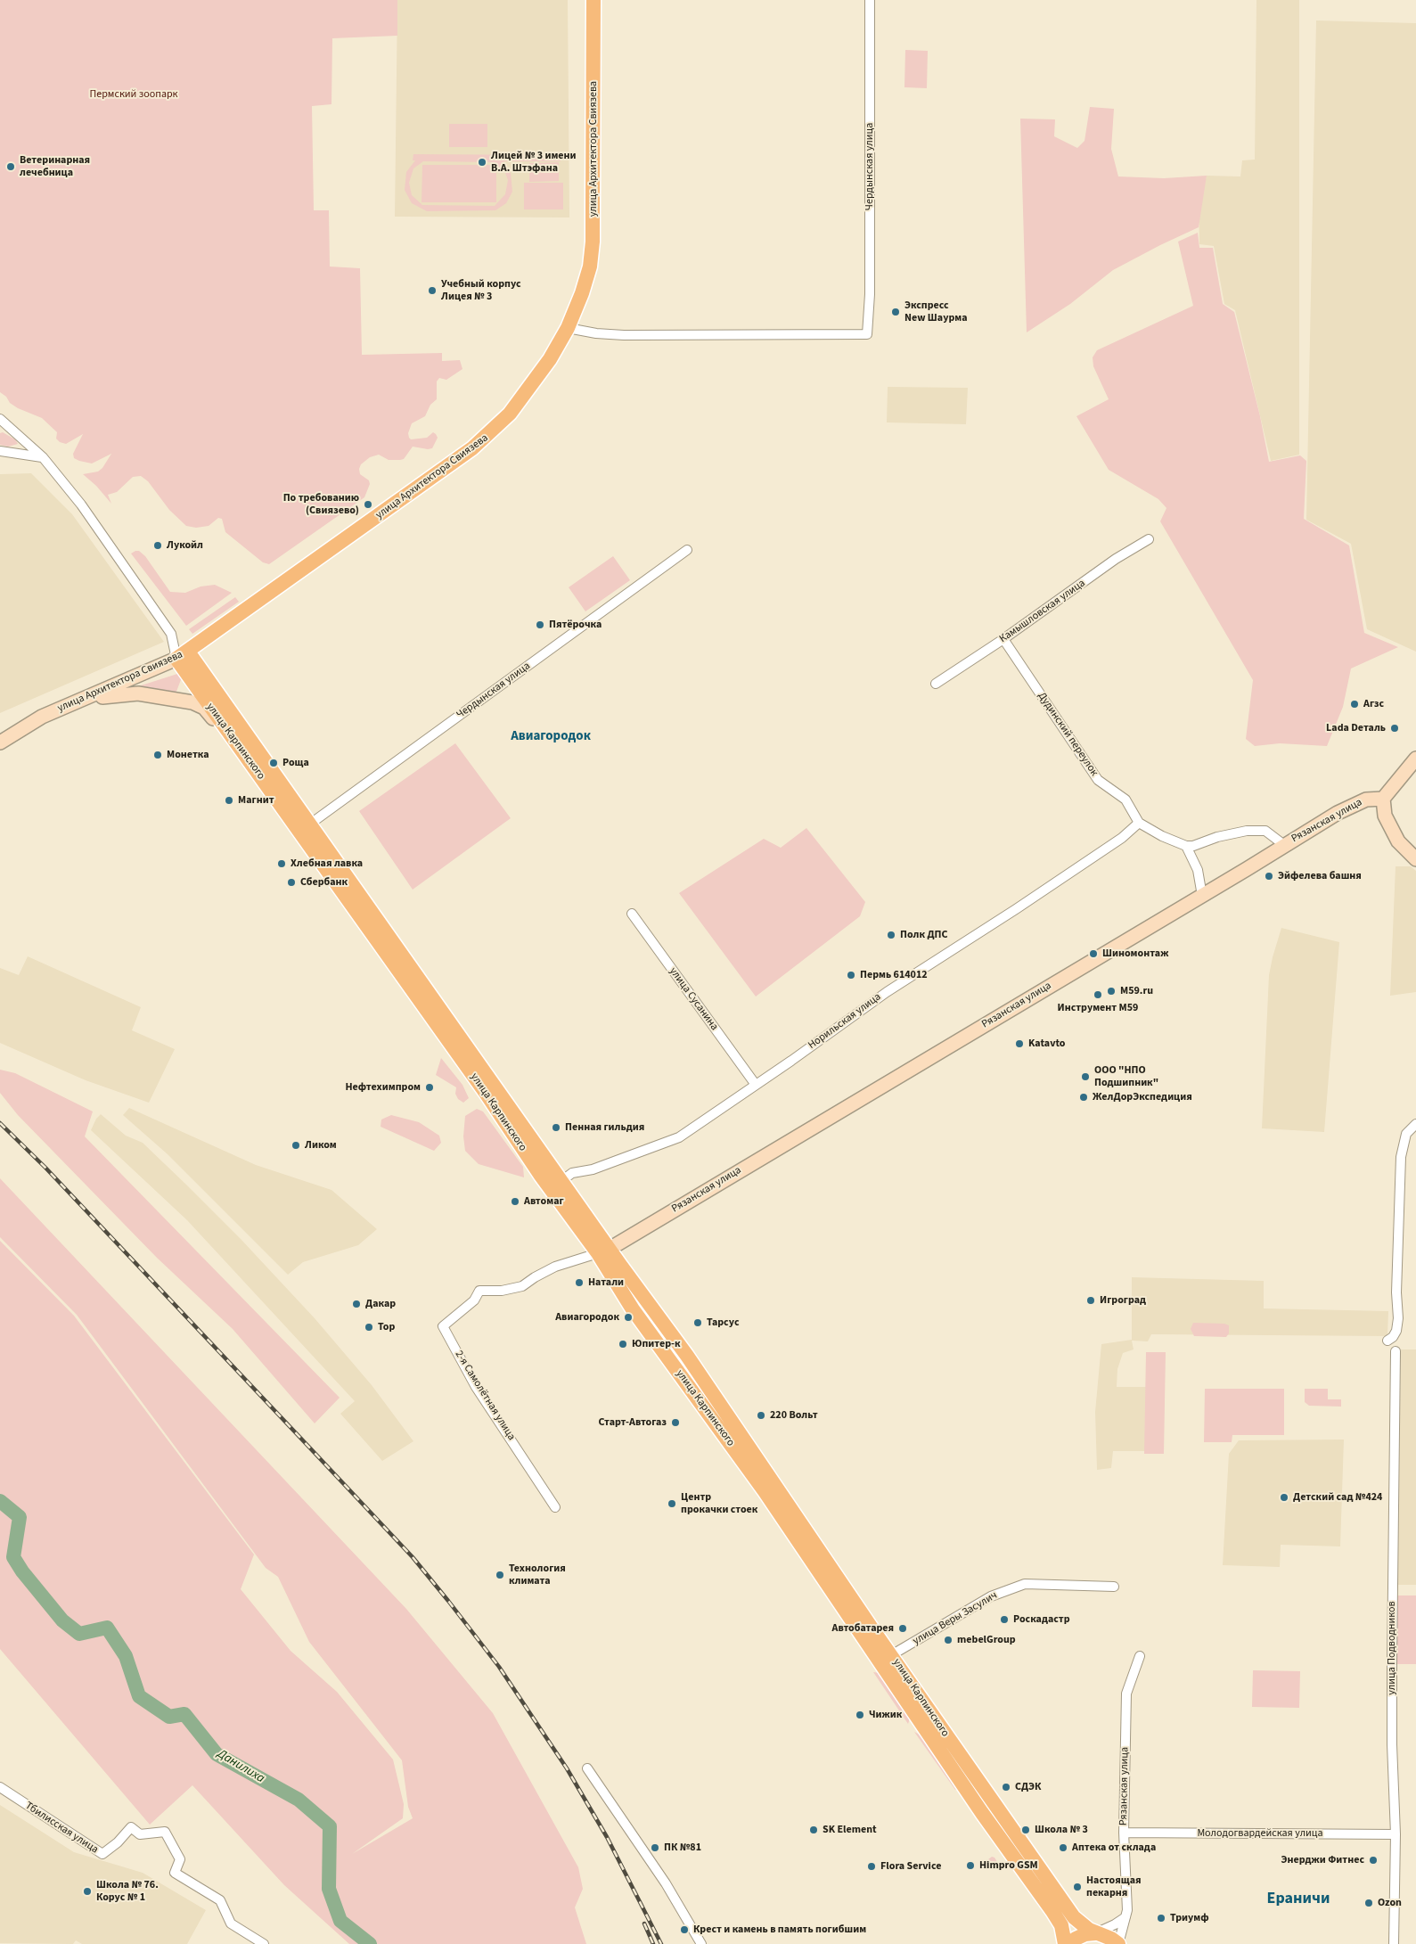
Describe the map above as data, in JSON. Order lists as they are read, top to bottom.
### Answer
{
  "streets": {
    "main road": ["улица Архитектора Свиязева", "улица Карпинского"],
    "street": [
      "Чердынская улица",
      "Камышловская улица",
      "Дудинский переулок",
      "Рязанская улица",
      "улица Сусанина",
      "Норильская улица",
      "2-я Самолётная улица",
      "улица Веры Засулич",
      "улица Подводников",
      "Тбилисская улица",
      "Молодогвардейская улица"
    ]
  },
  "crossings": [
    ["улица Архитектора Свиязева", "Чердынская улица"],
    ["улица Архитектора Свиязева", "улица Карпинского"],
    ["Чердынская улица", "улица Карпинского"],
    ["Камышловская улица", "Дудинский переулок"],
    ["Дудинский переулок", "Норильская улица"],
    ["улица Карпинского", "Рязанская улица"],
    ["улица Карпинского", "Норильская улица"],
    ["улица Карпинского", "2-я Самолётная улица"],
    ["улица Карпинского", "улица Веры Засулич"],
    ["Рязанская улица", "2-я Самолётная улица"],
    ["Рязанская улица", "Молодогвардейская улица"],
    ["улица Сусанина", "Норильская улица"],
    ["улица Подводников", "Молодогвардейская улица"]
  ],
  "districts": ["Авиагородок", "Ераничи"],
  "water": ["Данилиха"],
  "parks": ["Пермский зоопарк"],
  "places": [
    "Лицей № 3 имени В.А. Штэфана",
    "Ветеринарная лечебница",
    "Учебный корпус Лицея № 3",
    "Экспресс New Шаурма",
    "По требованию (Свиязево)",
    "Лукойл",
    "Пятёрочка",
    "Агзс",
    "Lada Dеталь",
    "Монетка",
    "Роща",
    "Магнит",
    "Хлебная лавка",
    "Эйфелева башня",
    "Сбербанк",
    "Полк ДПС",
    "Шиномонтаж",
    "Пермь 614012",
    "M59.ru",
    "Инструмент М59",
    "Katavto",
    "ООО \"НПО Подшипник\"",
    "Нефтехимпром",
    "ЖелДорЭкспедиция",
    "Пенная гильдия",
    "Ликом",
    "Автомаг",
    "Натали",
    "Игроград",
    "Дакар",
    "Авиагородок",
    "Тарсус",
    "Тор",
    "Юпитер-к",
    "220 Вольт",
    "Старт-Автогаз",
    "Детский сад №424",
    "Центр прокачки стоек",
    "Технология климата",
    "Роскадастр",
    "Автобатарея",
    "mebelGroup",
    "Чижик",
    "СДЭК",
    "SK Element",
    "Школа № 3",
    "ПК №81",
    "Аптека от склада",
    "Энерджи Фитнес",
    "Himpro GSM",
    "Flora Service",
    "Настоящая пекарня",
    "Школа № 76. Корус № 1",
    "Ozon",
    "Триумф",
    "Крест и камень в память погибшим"
  ]
}
